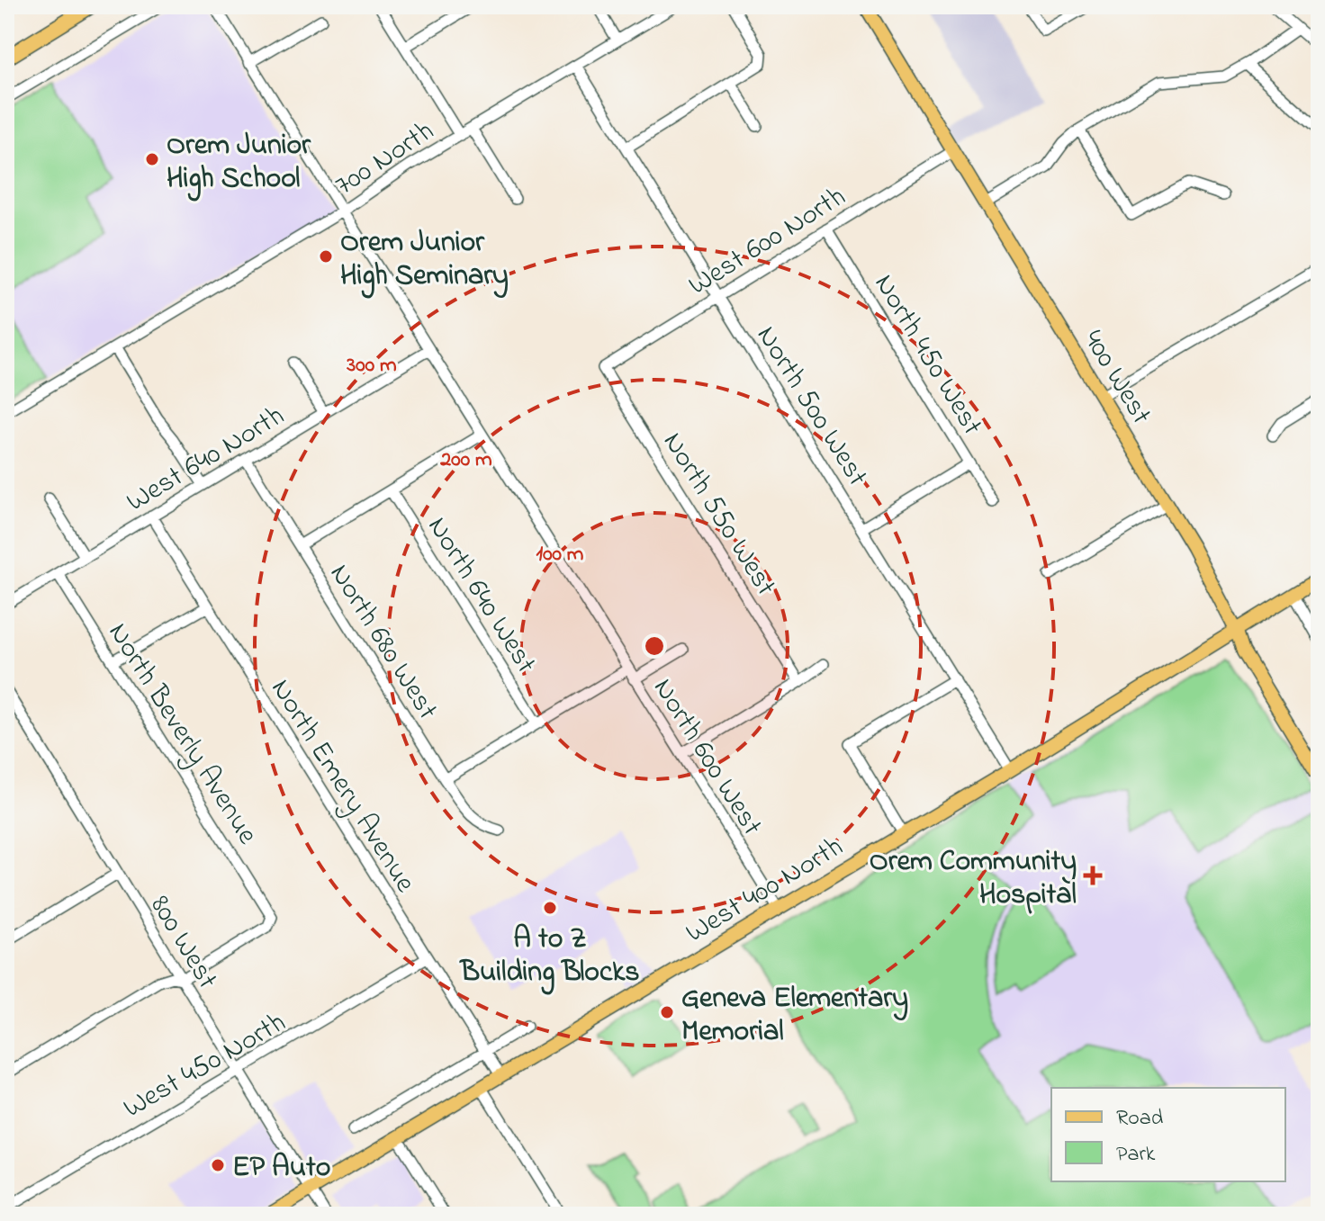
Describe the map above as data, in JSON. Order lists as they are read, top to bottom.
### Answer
{
  "streets": {
    "main road": ["400 West", "West 400 North"],
    "street": [
      "700 North",
      "West 600 North",
      "North 450 West",
      "North 500 West",
      "West 640 North",
      "North 550 West",
      "North 640 West",
      "North 680 West",
      "North Beverly Avenue",
      "North 600 West",
      "North Emery Avenue",
      "800 West",
      "West 450 North"
    ]
  },
  "crossings": [
    ["700 North", "North 500 West"],
    ["700 North", "North 600 West"],
    ["West 600 North", "North 450 West"],
    ["West 600 North", "400 West"],
    ["West 600 North", "North 500 West"],
    ["West 600 North", "North 550 West"],
    ["400 West", "West 400 North"],
    ["North 500 West", "West 400 North"],
    ["West 640 North", "North 680 West"],
    ["West 640 North", "North Beverly Avenue"],
    ["West 640 North", "North 600 West"],
    ["West 640 North", "North Emery Avenue"],
    ["North Beverly Avenue", "800 West"],
    ["North 600 West", "West 400 North"],
    ["North Emery Avenue", "West 400 North"],
    ["North Emery Avenue", "West 450 North"],
    ["West 400 North", "800 West"],
    ["800 West", "West 450 North"]
  ],
  "places": {
    "other": [
      "Orem Junior High School",
      "Orem Junior High Seminary",
      "A to Z Building Blocks",
      "Geneva Elementary Memorial",
      "EP Auto"
    ],
    "health": ["Orem Community Hospital"]
  },
  "legend": ["Road", "Park"],
  "rings": ["300 m", "200 m", "100 m"]
}
